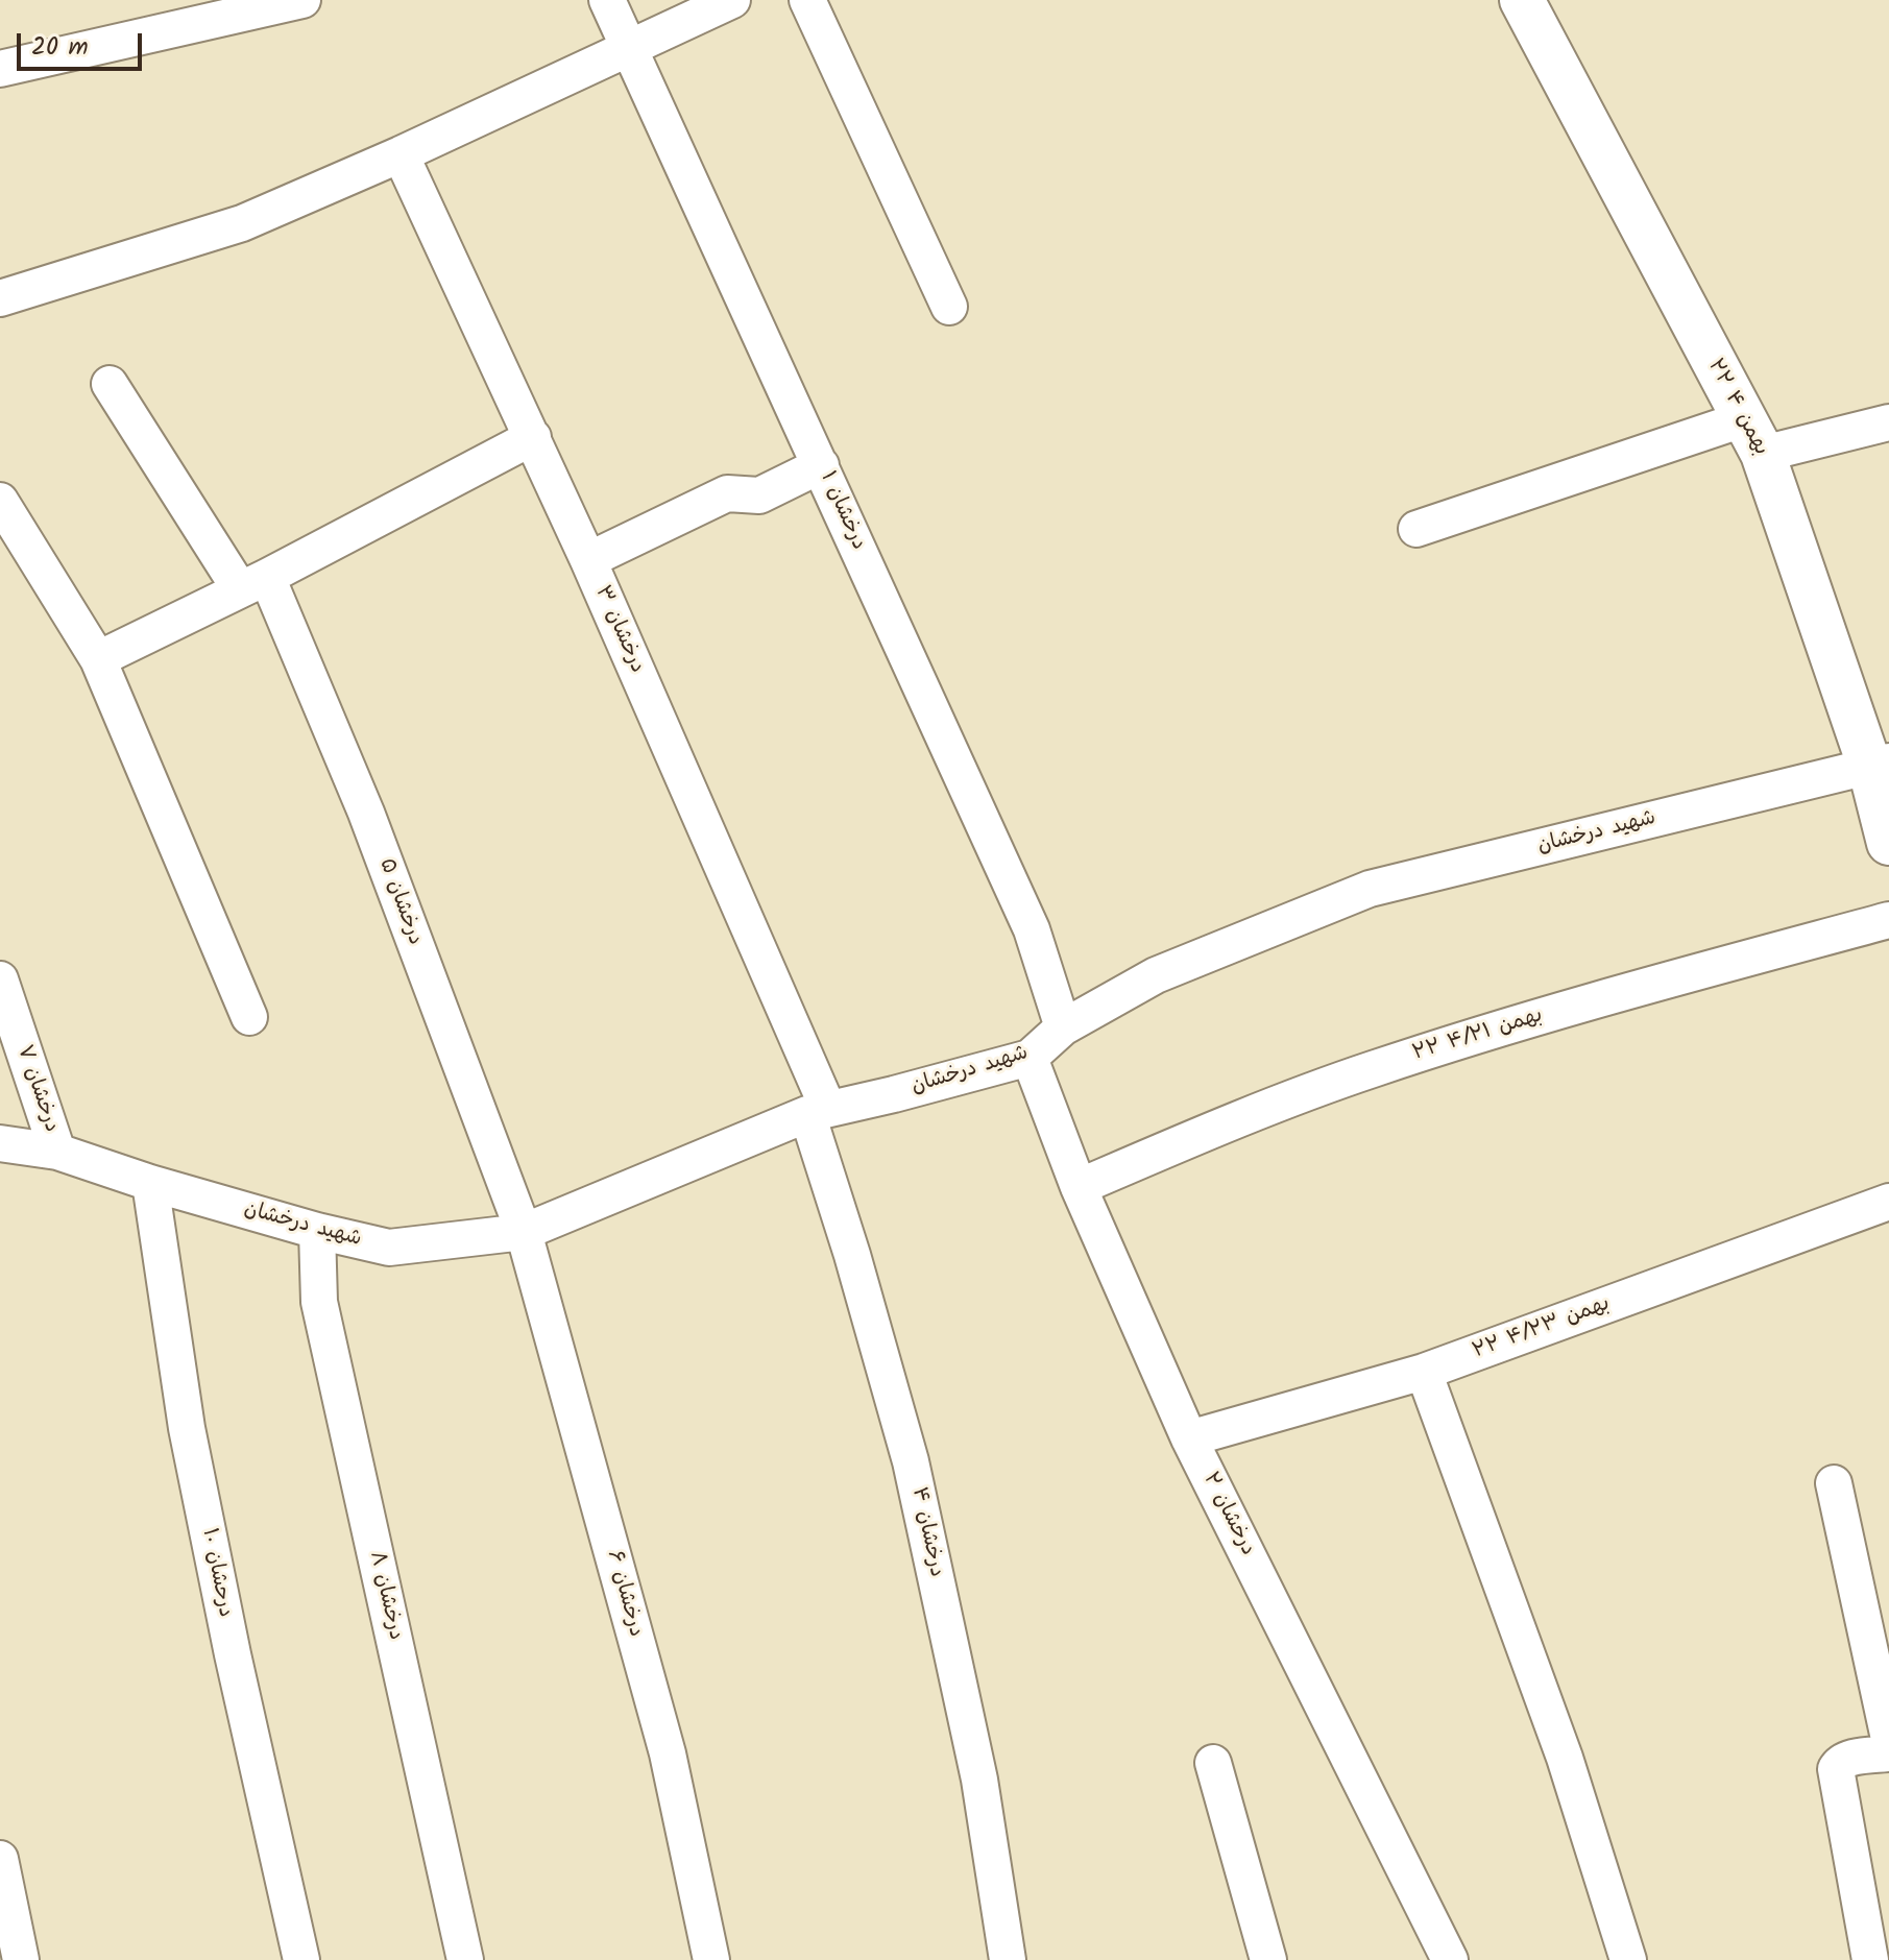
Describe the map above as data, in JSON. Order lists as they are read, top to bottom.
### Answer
{
  "streets": {
    "street": [
      "۲۲ بهمن ۴",
      "درخشان ۱",
      "درخشان ۳",
      "شهید درخشان",
      "درخشان ۵",
      "۲۲ بهمن ۴/۲۱",
      "درخشان ۷",
      "۲۲ بهمن ۴/۲۳",
      "درخشان ۲",
      "درخشان ۴",
      "درحشان ۱۰",
      "درخشان ۶",
      "درخشان ۸"
    ]
  },
  "crossings": [
    ["۲۲ بهمن ۴", "شهید درخشان"],
    ["درخشان ۱", "شهید درخشان"],
    ["درخشان ۳", "شهید درخشان"],
    ["درخشان ۳", "درخشان ۴"],
    ["شهید درخشان", "درخشان ۵"],
    ["شهید درخشان", "درخشان ۷"],
    ["شهید درخشان", "درخشان ۲"],
    ["شهید درخشان", "درخشان ۴"],
    ["شهید درخشان", "درحشان ۱۰"],
    ["شهید درخشان", "درخشان ۶"],
    ["شهید درخشان", "درخشان ۸"],
    ["درخشان ۵", "درخشان ۶"],
    ["۲۲ بهمن ۴/۲۱", "درخشان ۲"],
    ["۲۲ بهمن ۴/۲۳", "درخشان ۲"]
  ],
  "scale_bar": "20 m"
}
